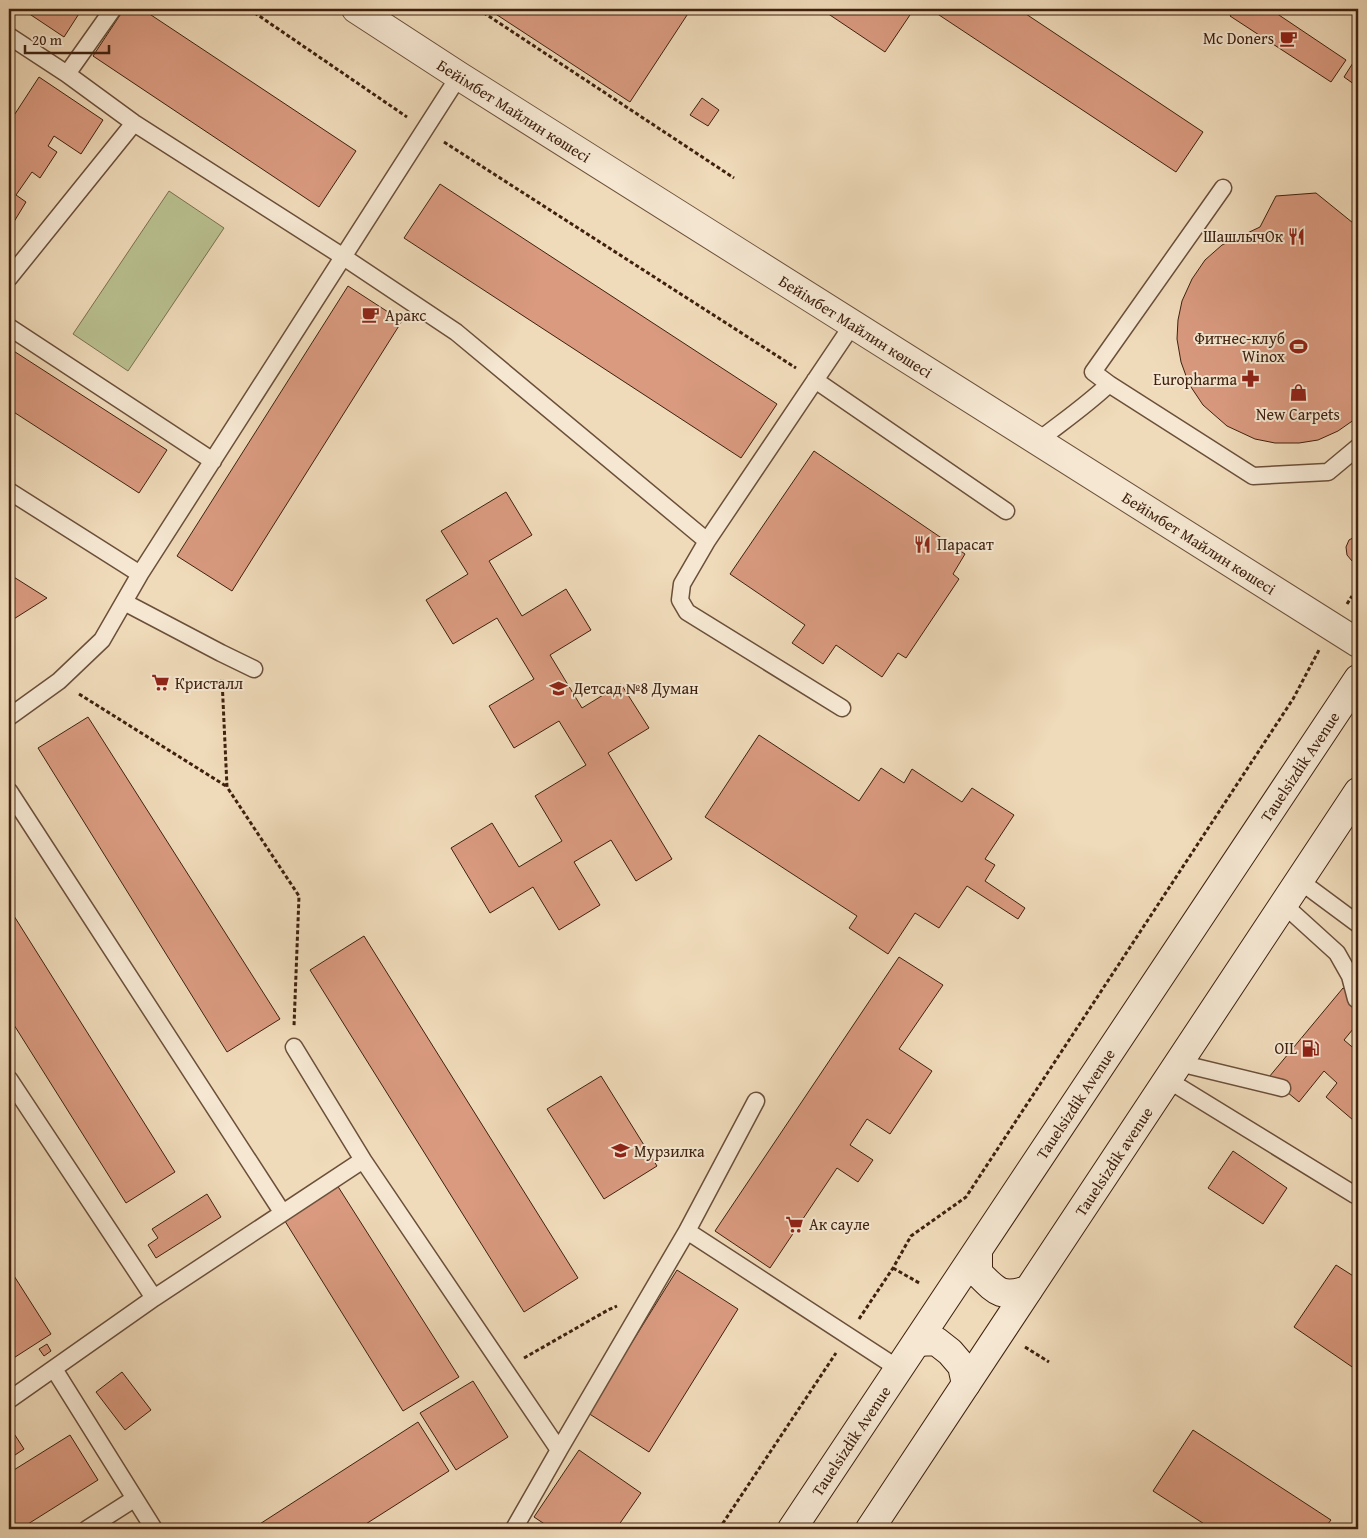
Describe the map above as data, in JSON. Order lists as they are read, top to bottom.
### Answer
{
  "streets": {
    "main road": ["Бейімбет Майлин көшесі", "Tauelsizdik Avenue", "Tauelsizdik avenue"]
  },
  "places": {
    "cafe": ["Mc Doners", "Аракс"],
    "restaurant": ["ШашлычОк", "Парасат"],
    "sports": ["Фитнес-клуб Winox"],
    "pharmacy": ["Europharma"],
    "shop": ["New Carpets"],
    "supermarket": ["Кристалл", "Ак сауле"],
    "school or university": ["Детсад №8 Думан", "Мурзилка"],
    "fuel station": ["OIL"]
  },
  "scale_bar": "20 m"
}
